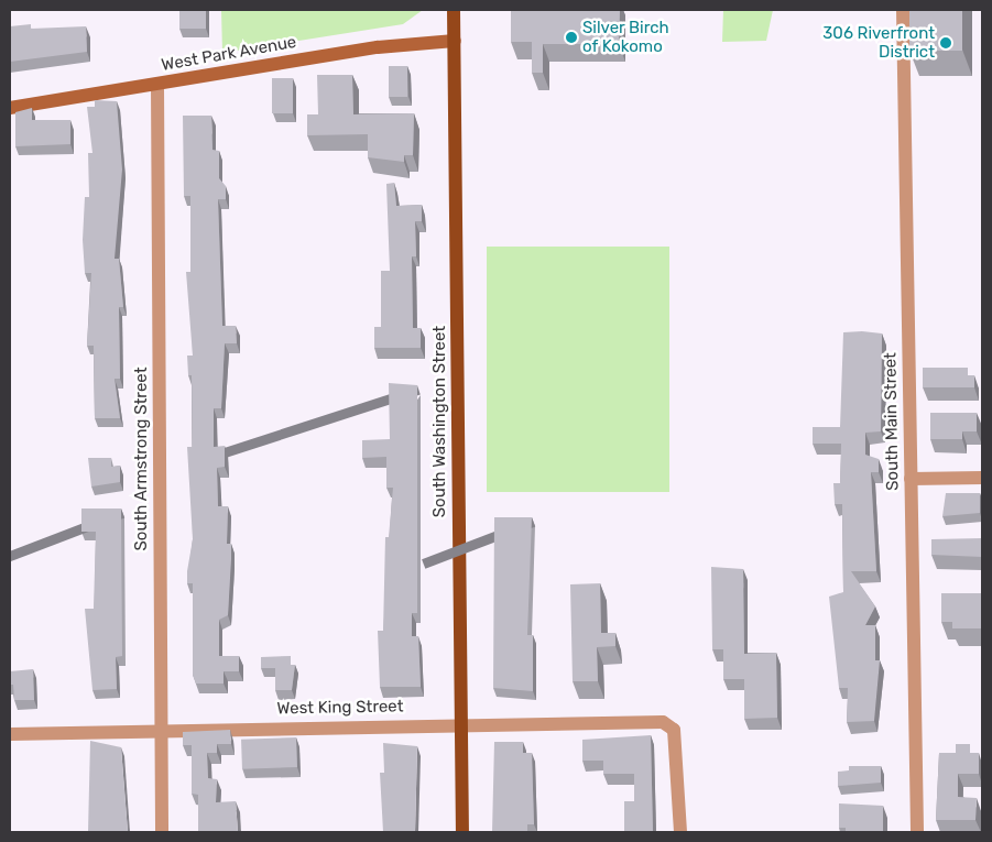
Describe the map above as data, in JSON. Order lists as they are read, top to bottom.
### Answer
{
  "streets": {
    "main road": ["West Park Avenue", "South Washington Street"],
    "street": ["South Main Street", "South Armstrong Street", "West King Street"]
  },
  "crossings": [
    ["West Park Avenue", "South Washington Street"],
    ["West Park Avenue", "South Armstrong Street"],
    ["South Washington Street", "West King Street"],
    ["South Armstrong Street", "West King Street"]
  ],
  "places": ["Silver Birch of Kokomo", "306 Riverfront District"]
}
